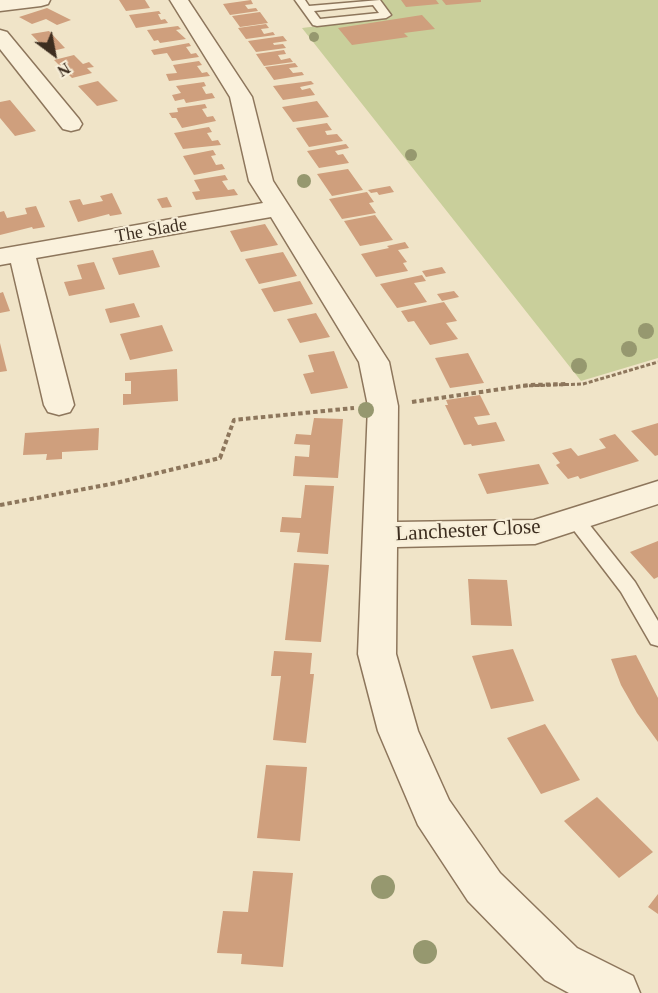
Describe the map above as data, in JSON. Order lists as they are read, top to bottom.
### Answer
{
  "streets": {
    "street": ["The Slade", "Lanchester Close"]
  },
  "north": "bottom right"
}
